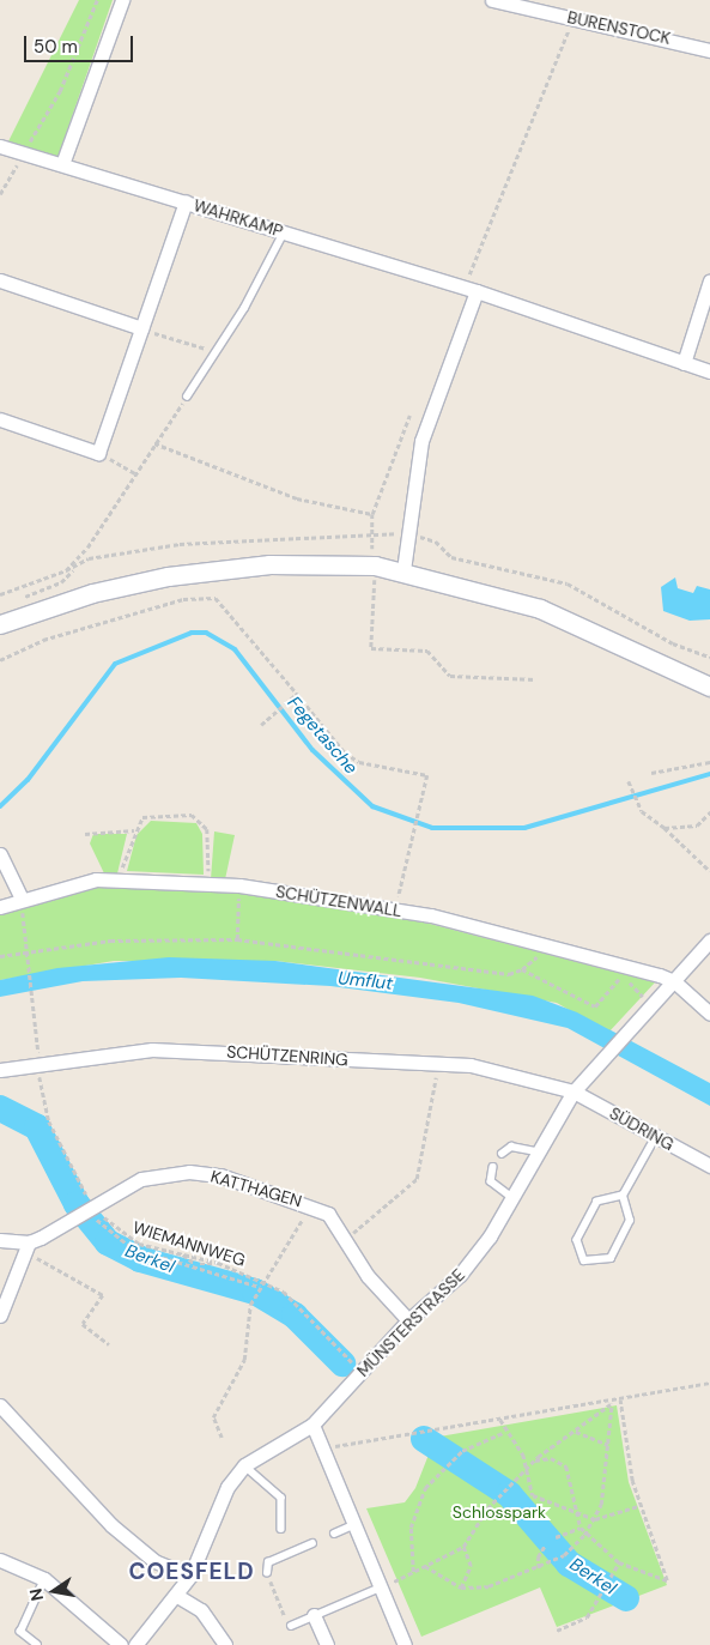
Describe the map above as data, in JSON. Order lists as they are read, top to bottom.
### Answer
{
  "streets": {
    "street": [
      "BURENSTOCK",
      "WAHRKAMP",
      "SCHÜTZENWALL",
      "SCHÜTZENRING",
      "SÜDRING",
      "KATTHAGEN",
      "MÜNSTERSTRASSE"
    ],
    "path": ["WIEMANNWEG"]
  },
  "crossings": [
    ["SCHÜTZENWALL", "MÜNSTERSTRASSE"],
    ["SCHÜTZENRING", "SÜDRING"],
    ["SCHÜTZENRING", "MÜNSTERSTRASSE"],
    ["SÜDRING", "MÜNSTERSTRASSE"],
    ["KATTHAGEN", "WIEMANNWEG"],
    ["KATTHAGEN", "MÜNSTERSTRASSE"],
    ["WIEMANNWEG", "MÜNSTERSTRASSE"]
  ],
  "districts": ["COESFELD"],
  "water": ["Fegetasche", "Umflut", "Berkel"],
  "parks": ["Schlosspark"],
  "scale_bar": "50 m",
  "north": "left"
}
